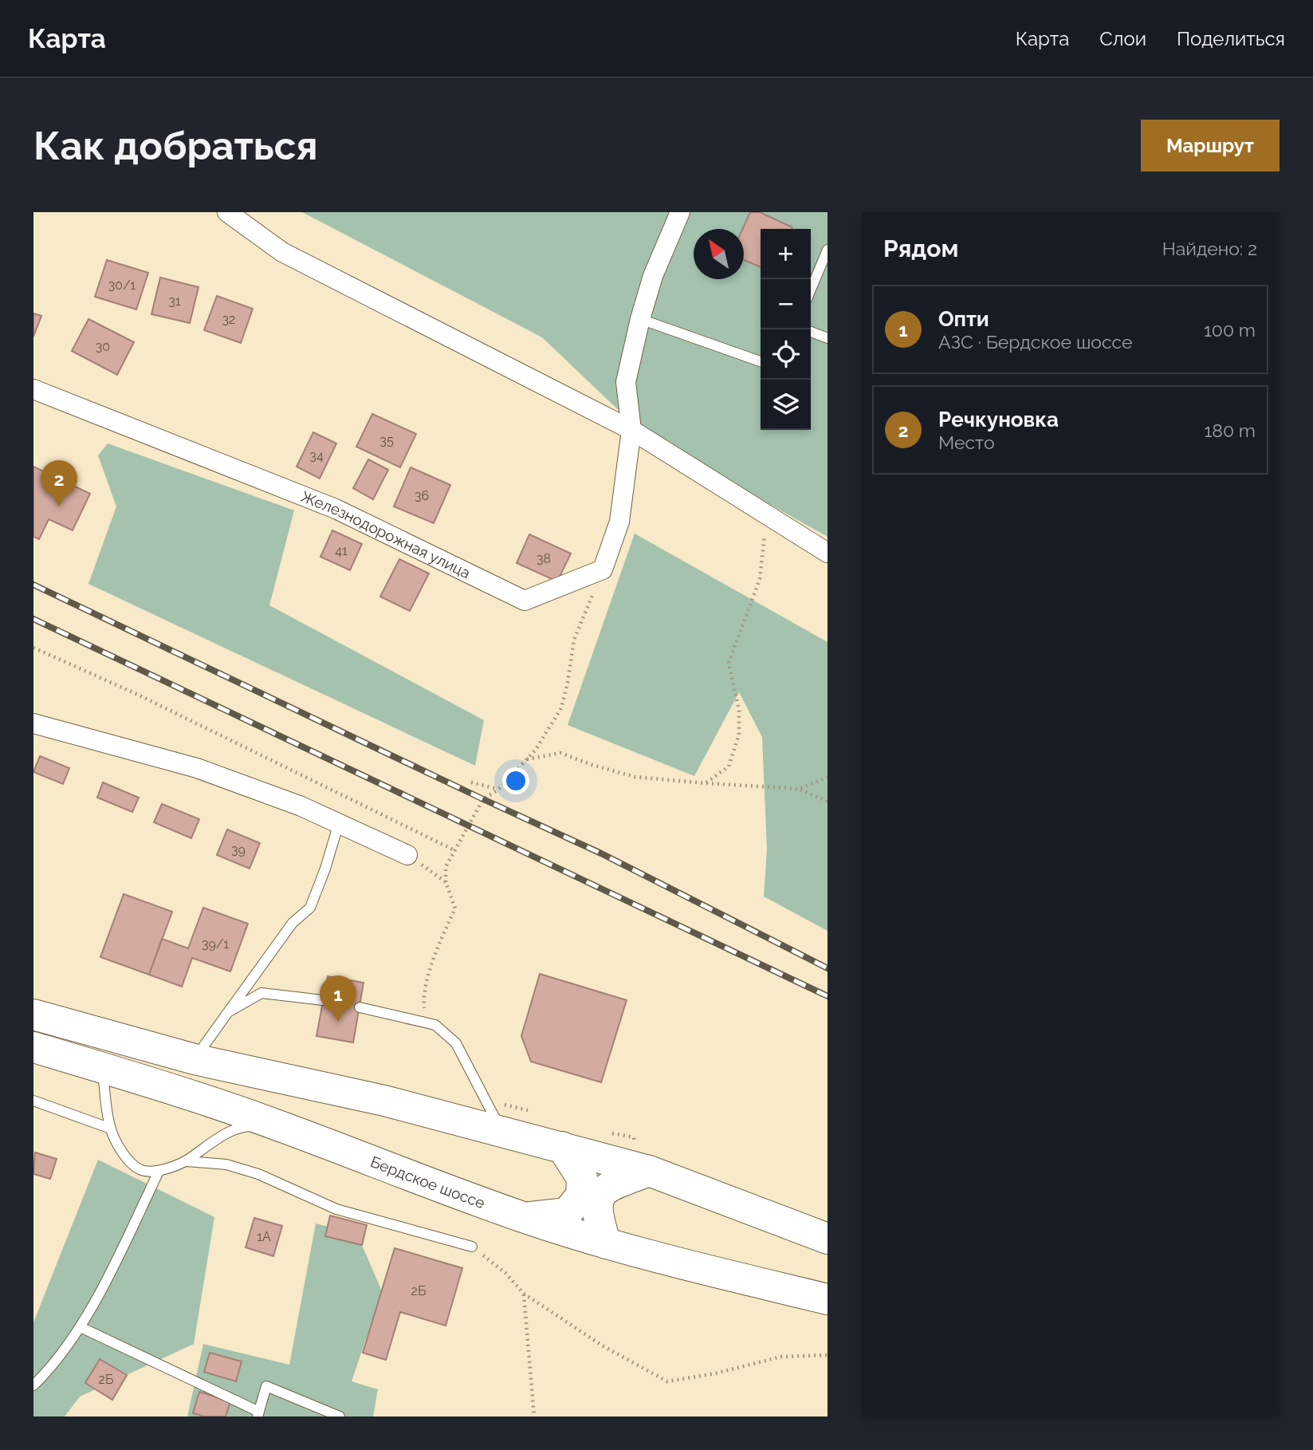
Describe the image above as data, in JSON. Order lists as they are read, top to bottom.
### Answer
{
  "streets": {
    "highway": ["Бердское шоссе"],
    "street": ["Железнодорожная улица"]
  },
  "house_numbers": [
    "30/1",
    "31",
    "32",
    "30",
    "35",
    "34",
    "36",
    "41",
    "38",
    "39",
    "39/1",
    "1А",
    "2Б",
    "2Б"
  ],
  "north": "top left",
  "page": {
    "header": "Карта",
    "nav": ["Карта", "Слои", "Поделиться"],
    "buttons": "Маршрут",
    "title": "Как добраться",
    "heading": ["Рядом", "Найдено: 2"],
    "map_buttons": ["+", "−"],
    "list": [
      {
        "mark": "1",
        "name": "Опти",
        "note": "АЗС · Бердское шоссе",
        "value": "100 m"
      },
      {
        "mark": "2",
        "name": "Речкуновка",
        "note": "Место",
        "value": "180 m"
      }
    ],
    "pins": ["2", "1"]
  }
}
